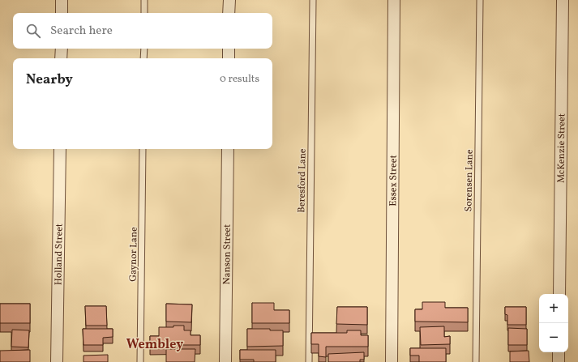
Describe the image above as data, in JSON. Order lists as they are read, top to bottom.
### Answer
{
  "streets": {
    "street": [
      "McKenzie Street",
      "Essex Street",
      "Holland Street",
      "Nanson Street"
    ],
    "lane": ["Beresford Lane", "Sorensen Lane", "Gaynor Lane"]
  },
  "districts": ["Wembley"],
  "page": {
    "search": "Search here",
    "heading": ["Nearby", "0 results"],
    "map_buttons": ["+", "−"]
  }
}
